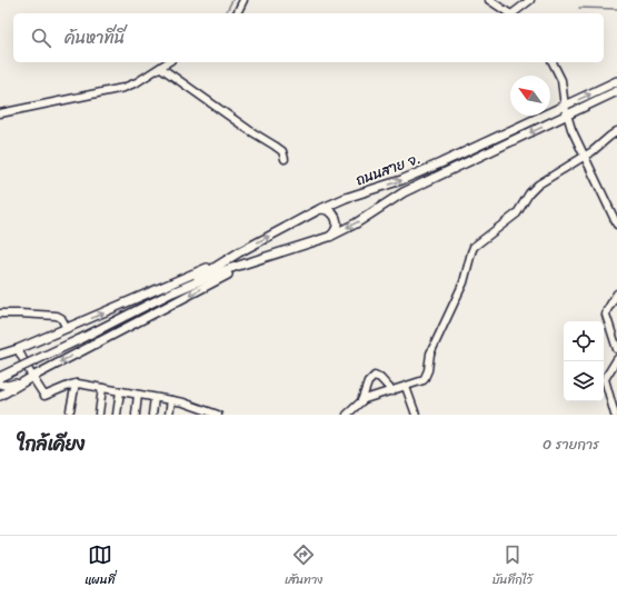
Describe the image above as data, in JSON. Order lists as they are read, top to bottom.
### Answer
{
  "streets": {
    "main road": ["ถนนสาย จ."]
  },
  "north": "top left",
  "page": {
    "search": "ค้นหาที่นี่",
    "heading": ["ใกล้เคียง", "0 รายการ"],
    "nav": ["แผนที่", "เส้นทาง", "บันทึกไว้"]
  }
}
